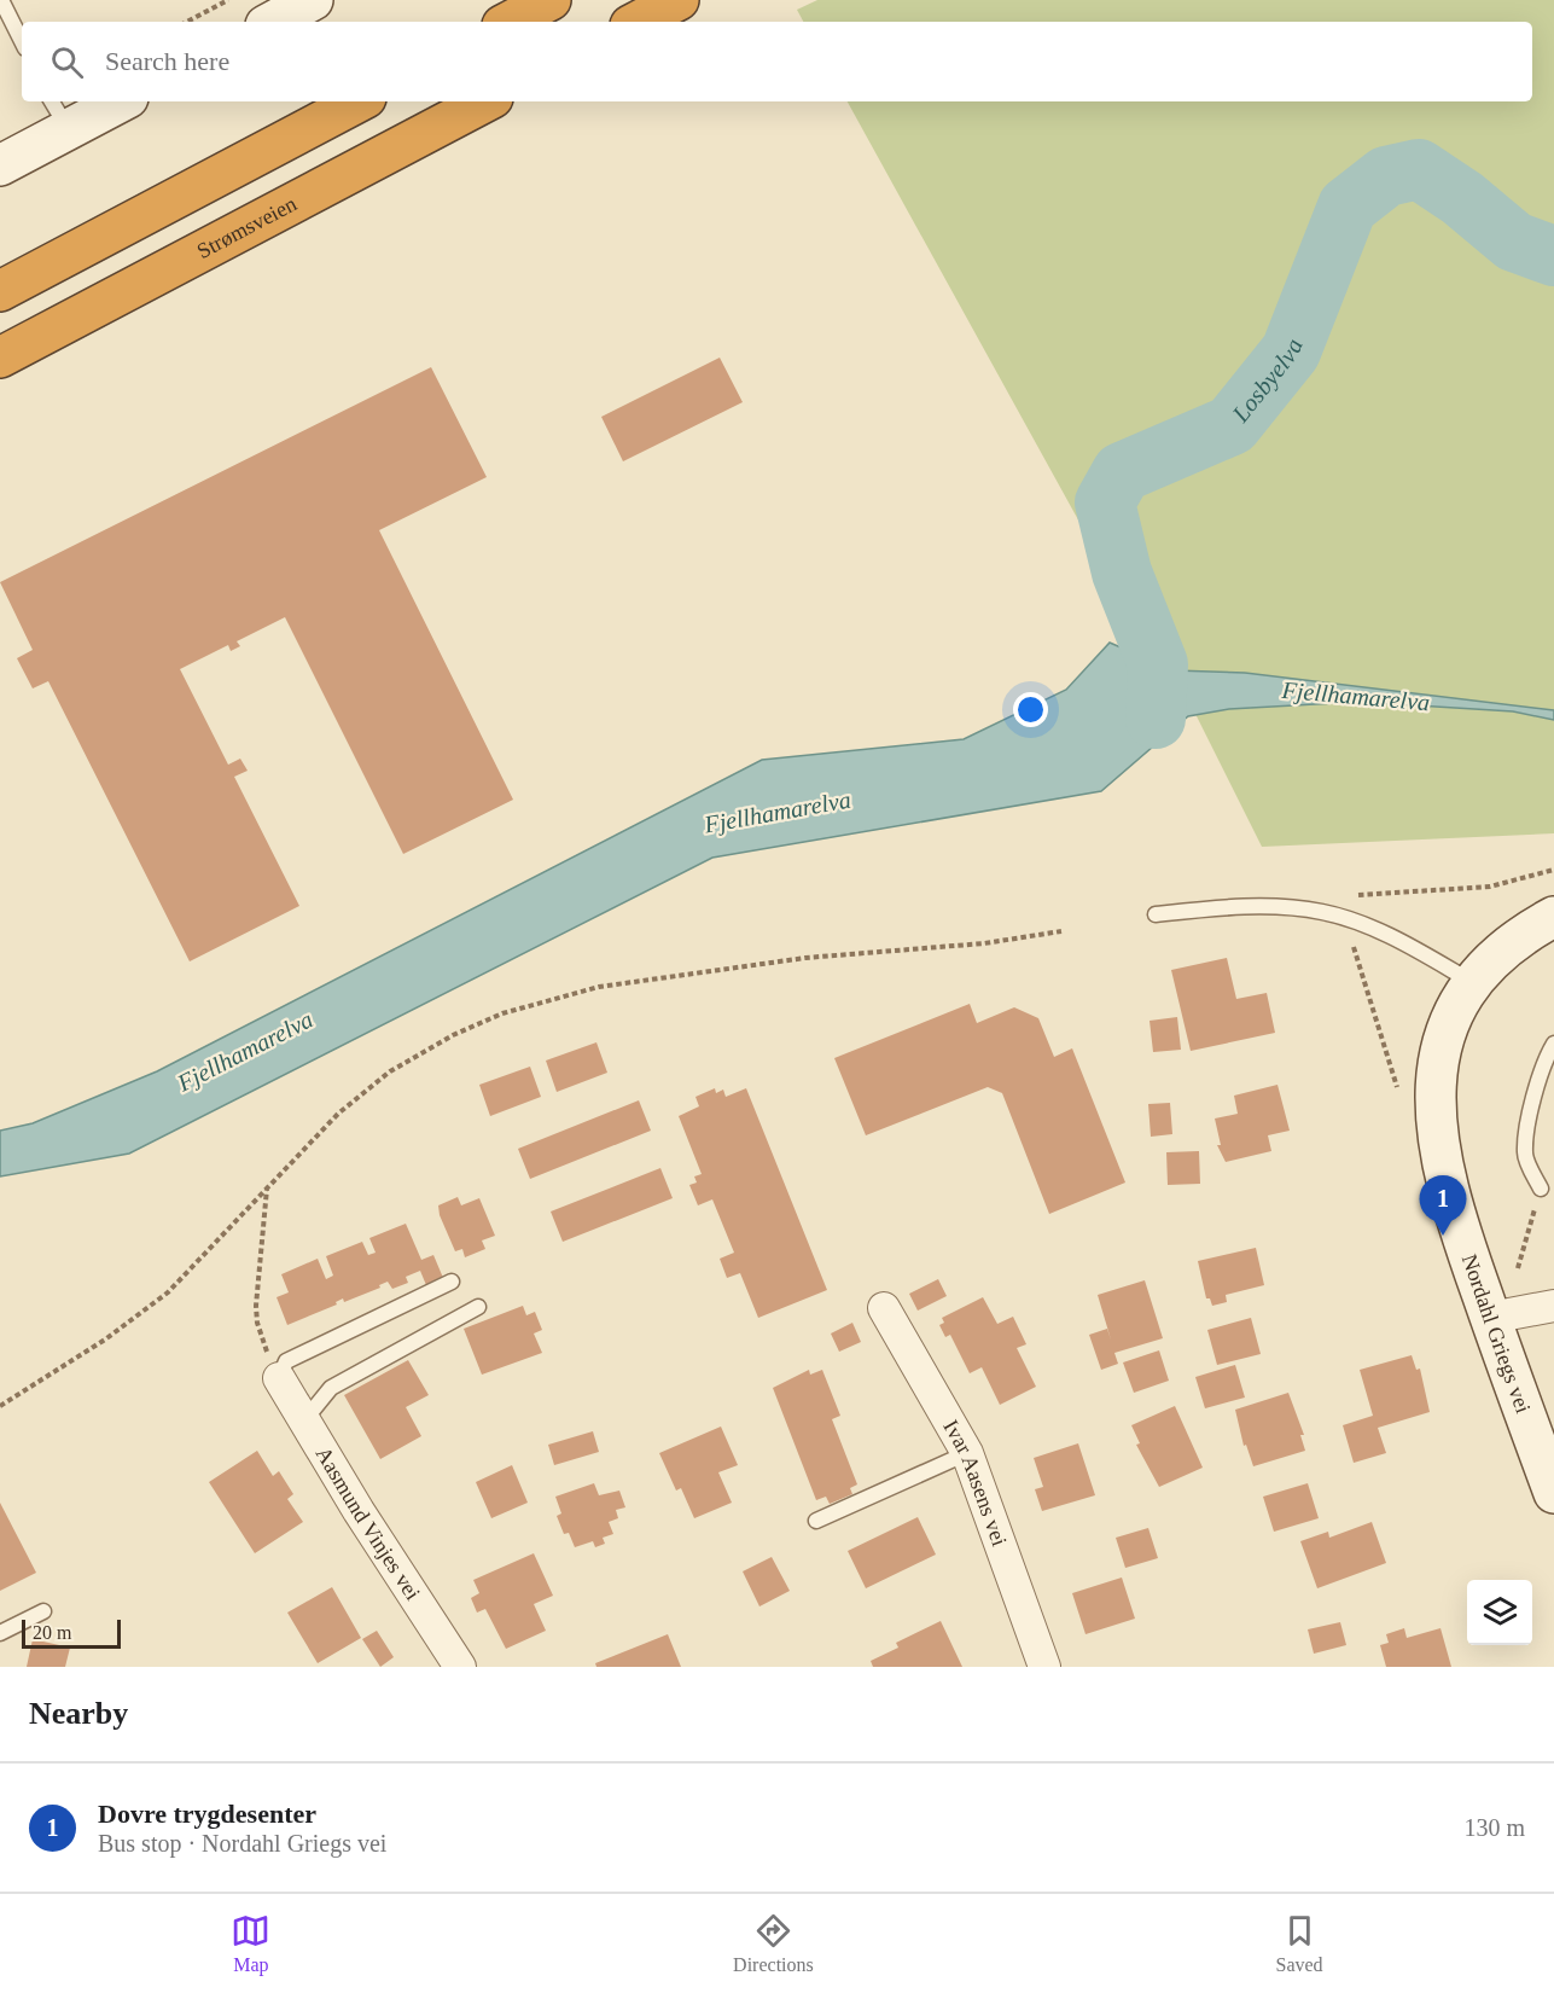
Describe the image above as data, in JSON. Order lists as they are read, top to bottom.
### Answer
{
  "streets": {
    "highway": ["Strømsveien"],
    "main road": ["Nordahl Griegs vei"],
    "street": ["Ivar Aasens vei", "Aasmund Vinjes vei"]
  },
  "water": ["Losbyelva", "Fjellhamarelva"],
  "scale_bar": "20 m",
  "page": {
    "search": "Search here",
    "pins": "1",
    "scale": "20 m",
    "heading": "Nearby",
    "list": [
      {
        "mark": "1",
        "name": "Dovre trygdesenter",
        "note": "Bus stop · Nordahl Griegs vei",
        "value": "130 m"
      }
    ],
    "nav": ["Map", "Directions", "Saved"]
  }
}
